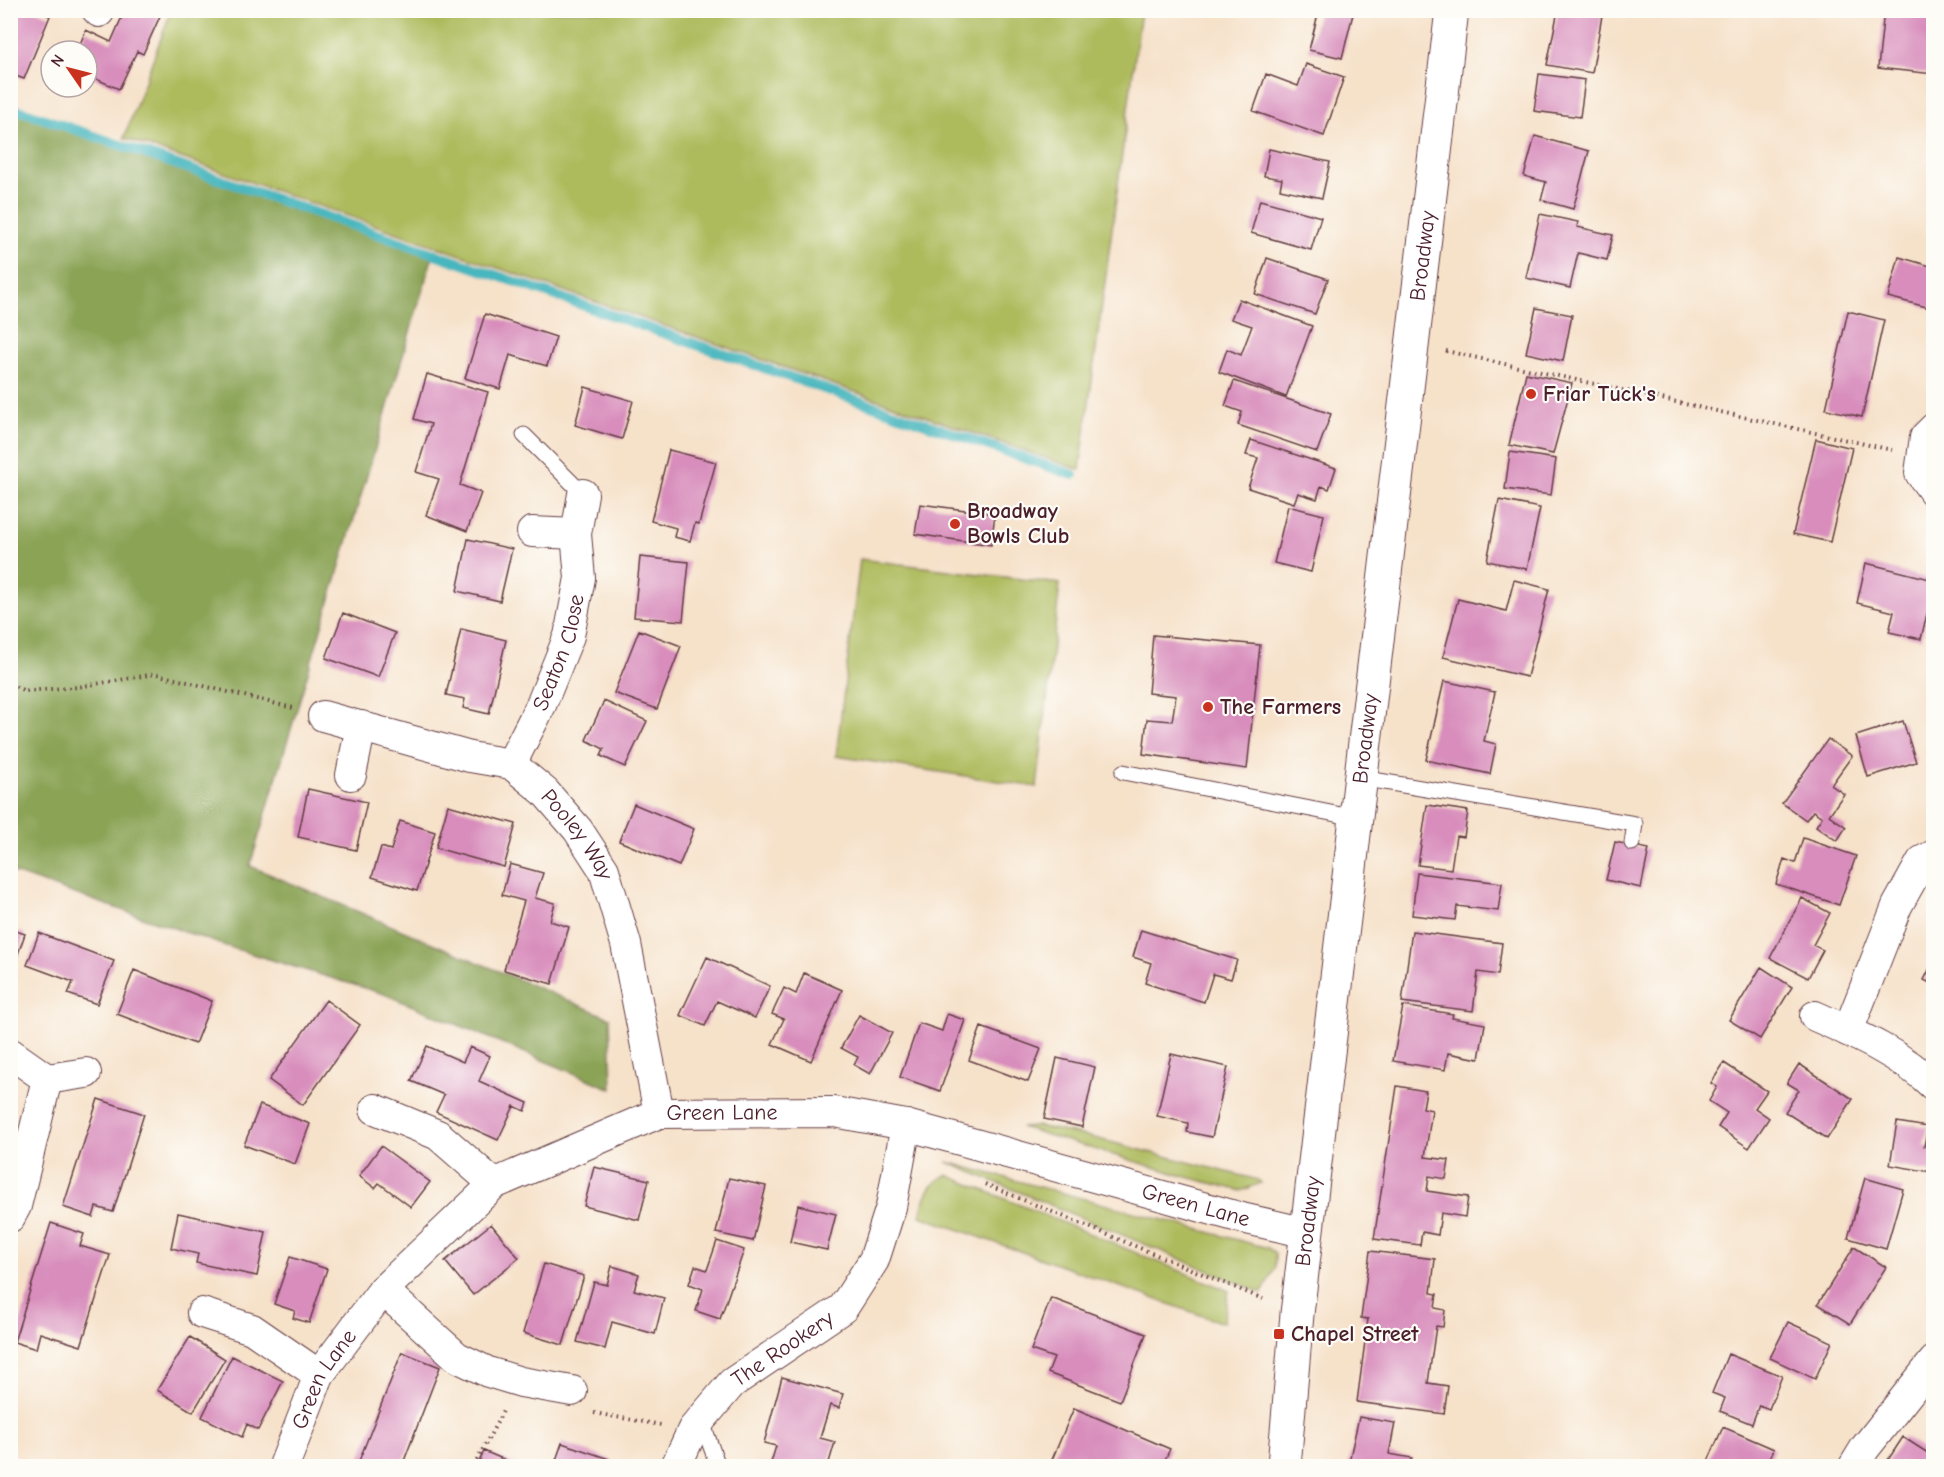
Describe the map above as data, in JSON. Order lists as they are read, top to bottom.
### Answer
{
  "streets": {
    "main road": ["Broadway"],
    "street": [
      "Seaton Close",
      "Pooley Way",
      "Green Lane",
      "The Rookery"
    ]
  },
  "crossings": [
    ["Broadway", "Green Lane"],
    ["Seaton Close", "Pooley Way"],
    ["Pooley Way", "Green Lane"],
    ["Green Lane", "The Rookery"]
  ],
  "places": {
    "other": ["Friar Tuck's", "Broadway Bowls Club", "The Farmers"],
    "transit": ["Chapel Street"]
  },
  "north": "top left"
}
